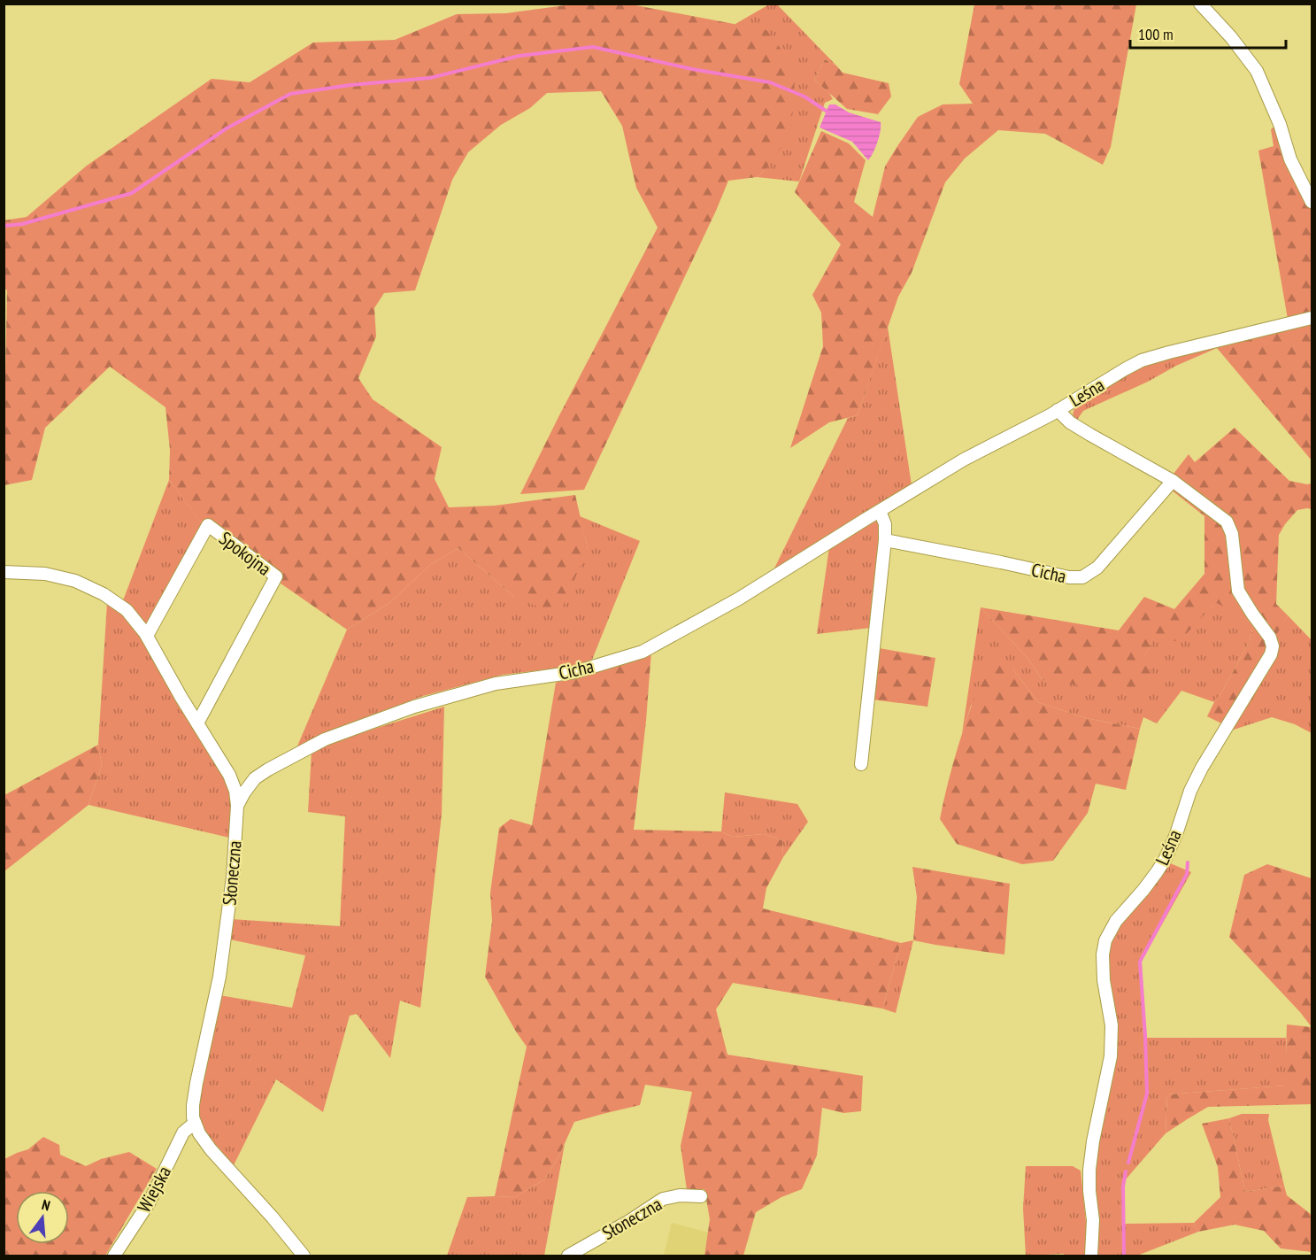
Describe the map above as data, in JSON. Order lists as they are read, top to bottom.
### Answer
{
  "streets": {
    "street": [
      "Leśna",
      "Spokojna",
      "Cicha",
      "Słoneczna",
      "Wiejska"
    ]
  },
  "crossings": [
    ["Leśna", "Cicha"],
    ["Spokojna", "Słoneczna"],
    ["Cicha", "Słoneczna"],
    ["Słoneczna", "Wiejska"]
  ],
  "scale_bar": "100 m",
  "north": "top"
}
